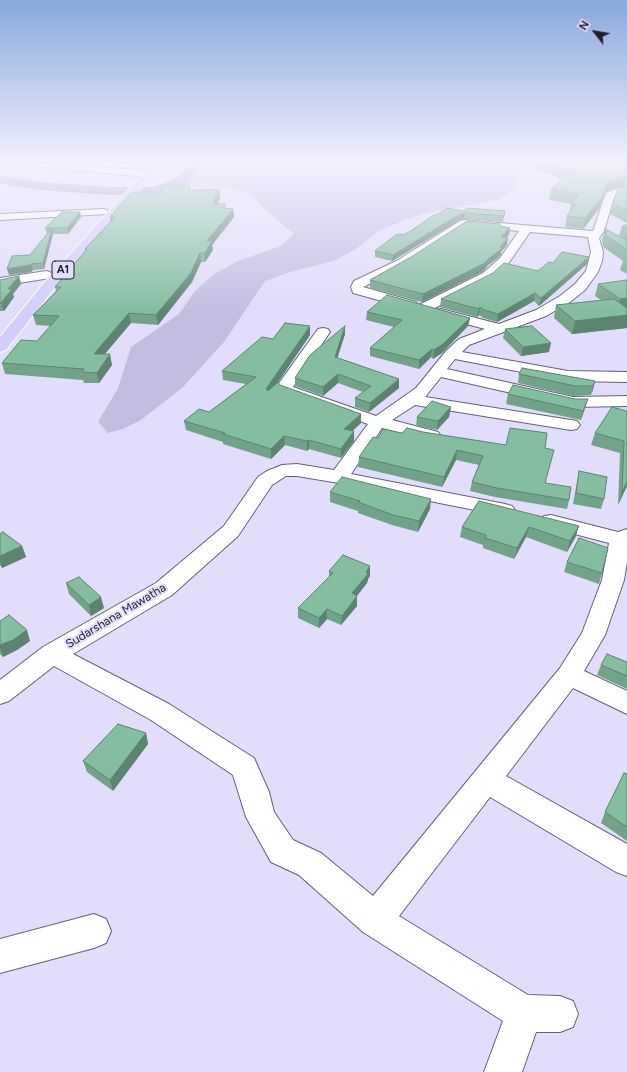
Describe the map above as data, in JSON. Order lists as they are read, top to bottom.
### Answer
{
  "streets": {
    "highway": ["A1"],
    "street": ["Sudarshana Mawatha"]
  },
  "north": "top left"
}
